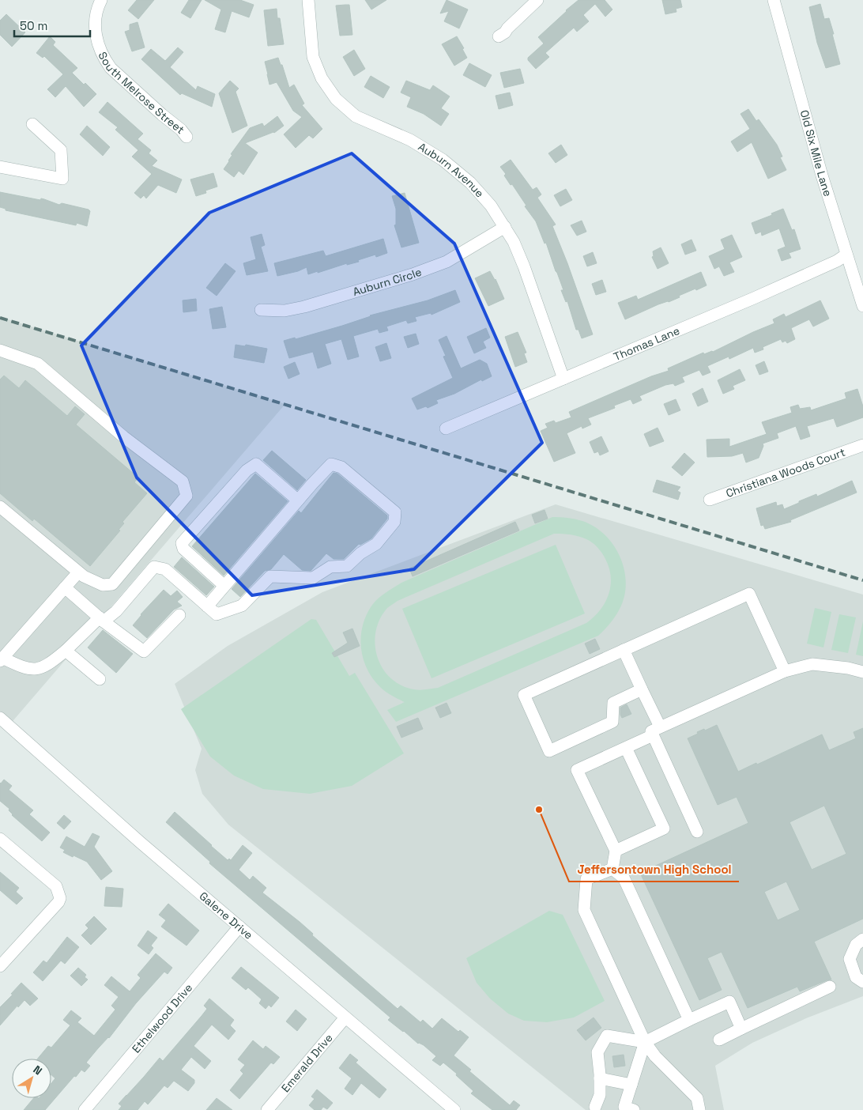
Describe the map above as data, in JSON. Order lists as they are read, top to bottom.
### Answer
{
  "streets": {
    "street": [
      "South Melrose Street",
      "Old Six Mile Lane",
      "Auburn Avenue",
      "Auburn Circle",
      "Thomas Lane",
      "Christiana Woods Court",
      "Galene Drive",
      "Ethelwood Drive",
      "Emerald Drive"
    ]
  },
  "crossings": [
    ["Old Six Mile Lane", "Thomas Lane"],
    ["Auburn Avenue", "Auburn Circle"],
    ["Auburn Avenue", "Thomas Lane"],
    ["Galene Drive", "Ethelwood Drive"],
    ["Galene Drive", "Emerald Drive"]
  ],
  "places": ["Jeffersontown High School"],
  "scale_bar": "50 m",
  "north": "top right"
}
